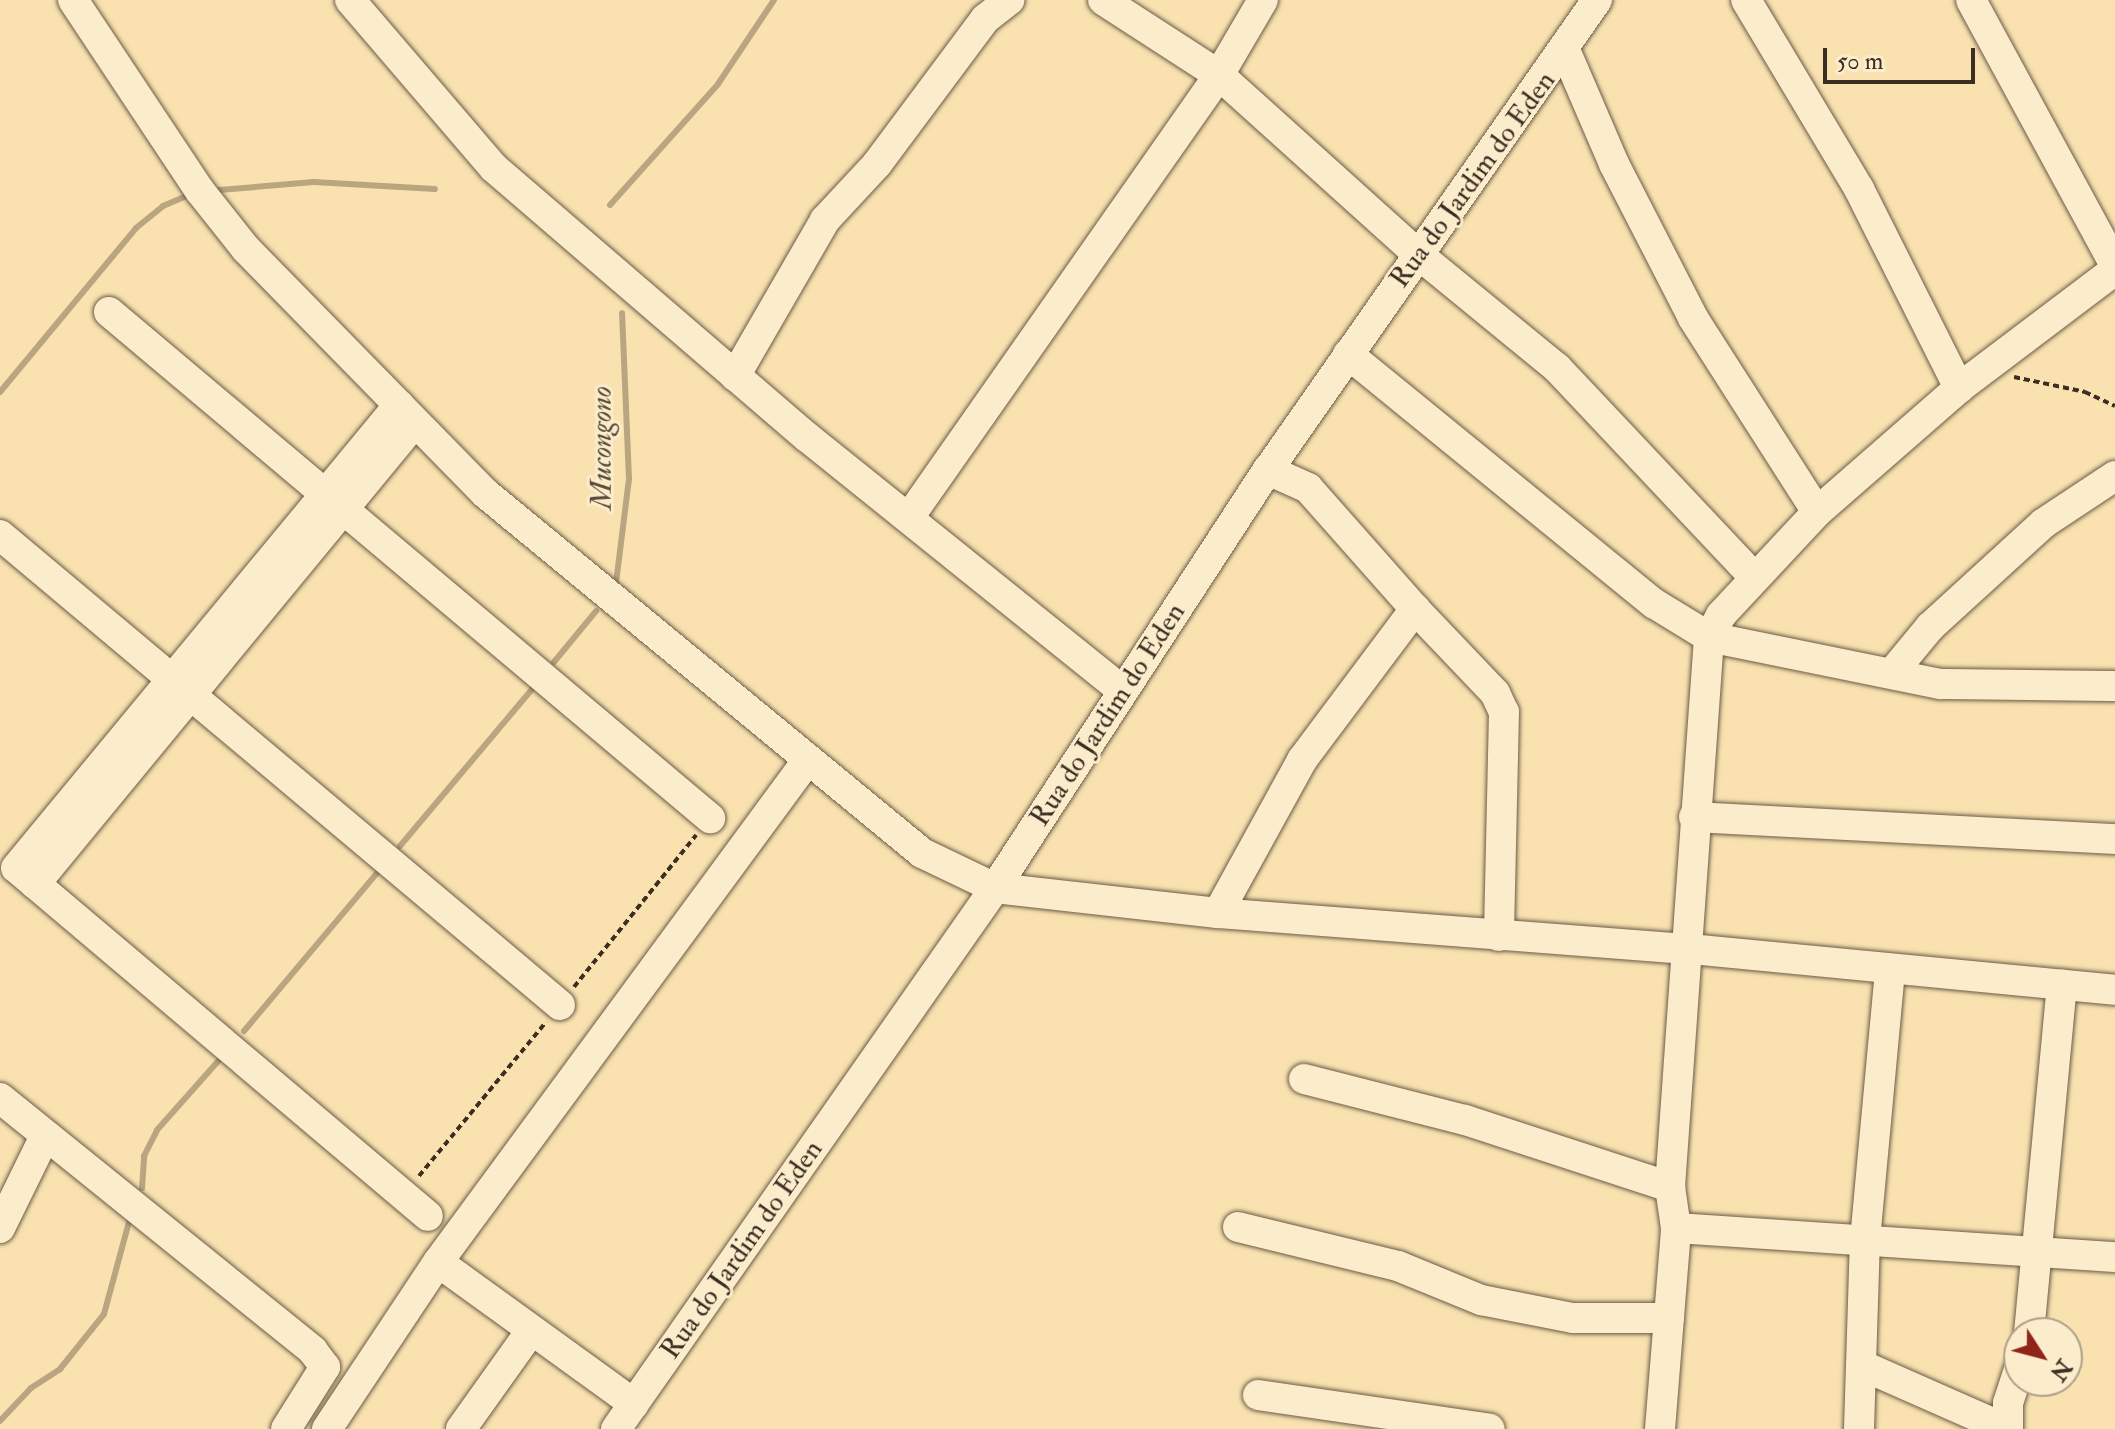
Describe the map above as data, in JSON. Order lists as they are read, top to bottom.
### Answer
{
  "streets": {
    "street": ["Rua do Jardim do Eden"]
  },
  "water": ["Mucongono"],
  "scale_bar": "50 m",
  "north": "bottom right"
}
